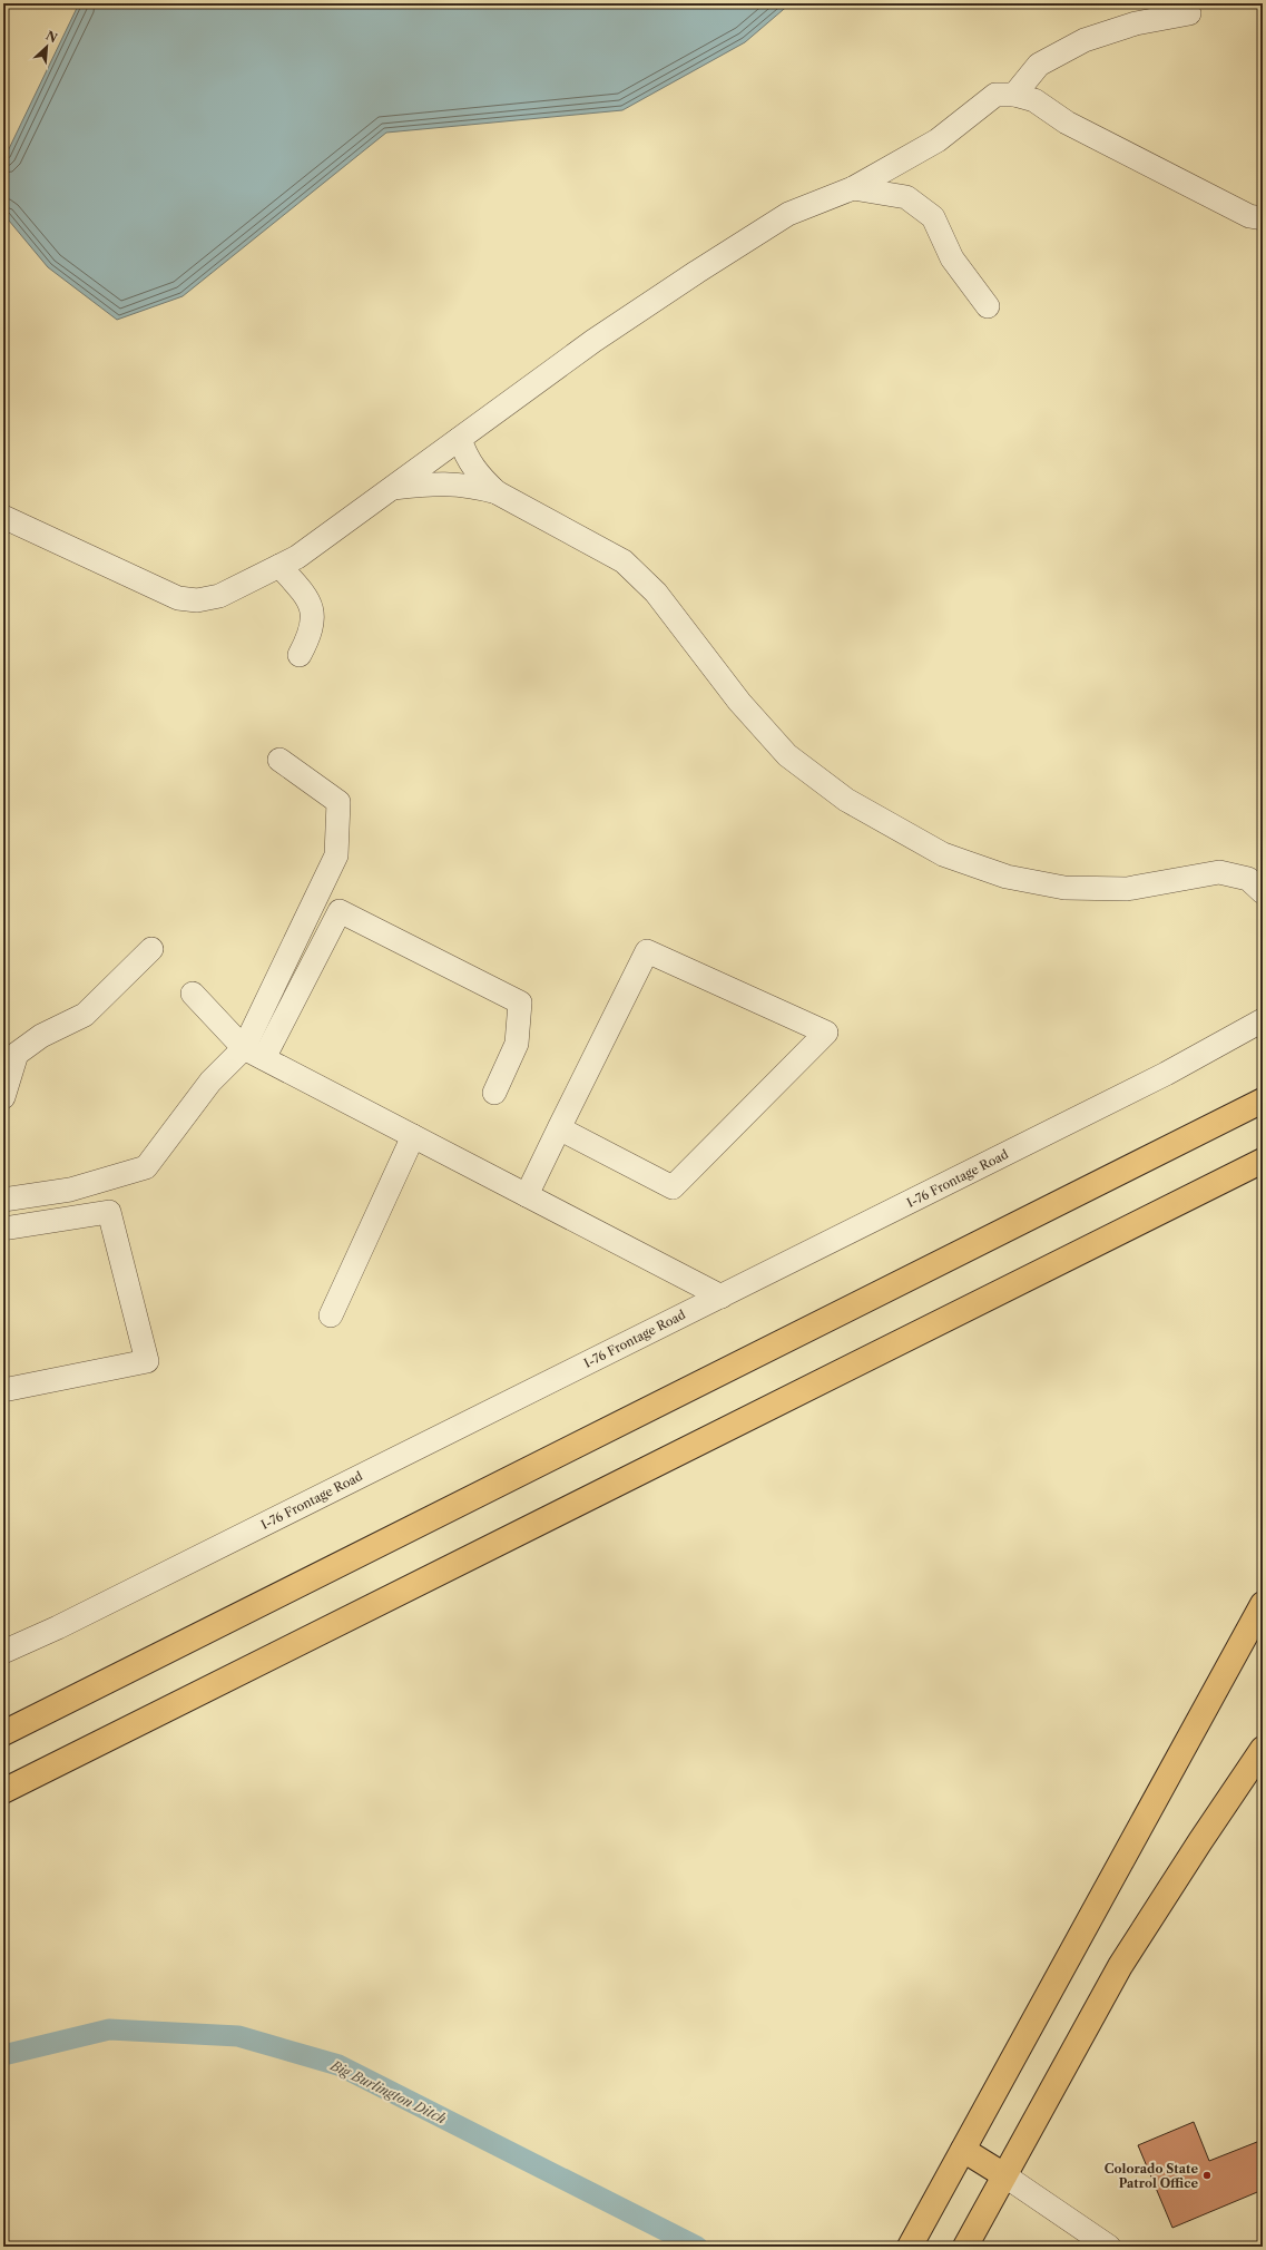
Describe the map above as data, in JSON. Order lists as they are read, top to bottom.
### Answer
{
  "streets": {
    "street": ["I-76 Frontage Road"]
  },
  "water": ["Big Burlington Ditch"],
  "places": ["Colorado State Patrol Office"],
  "north": "top right"
}
